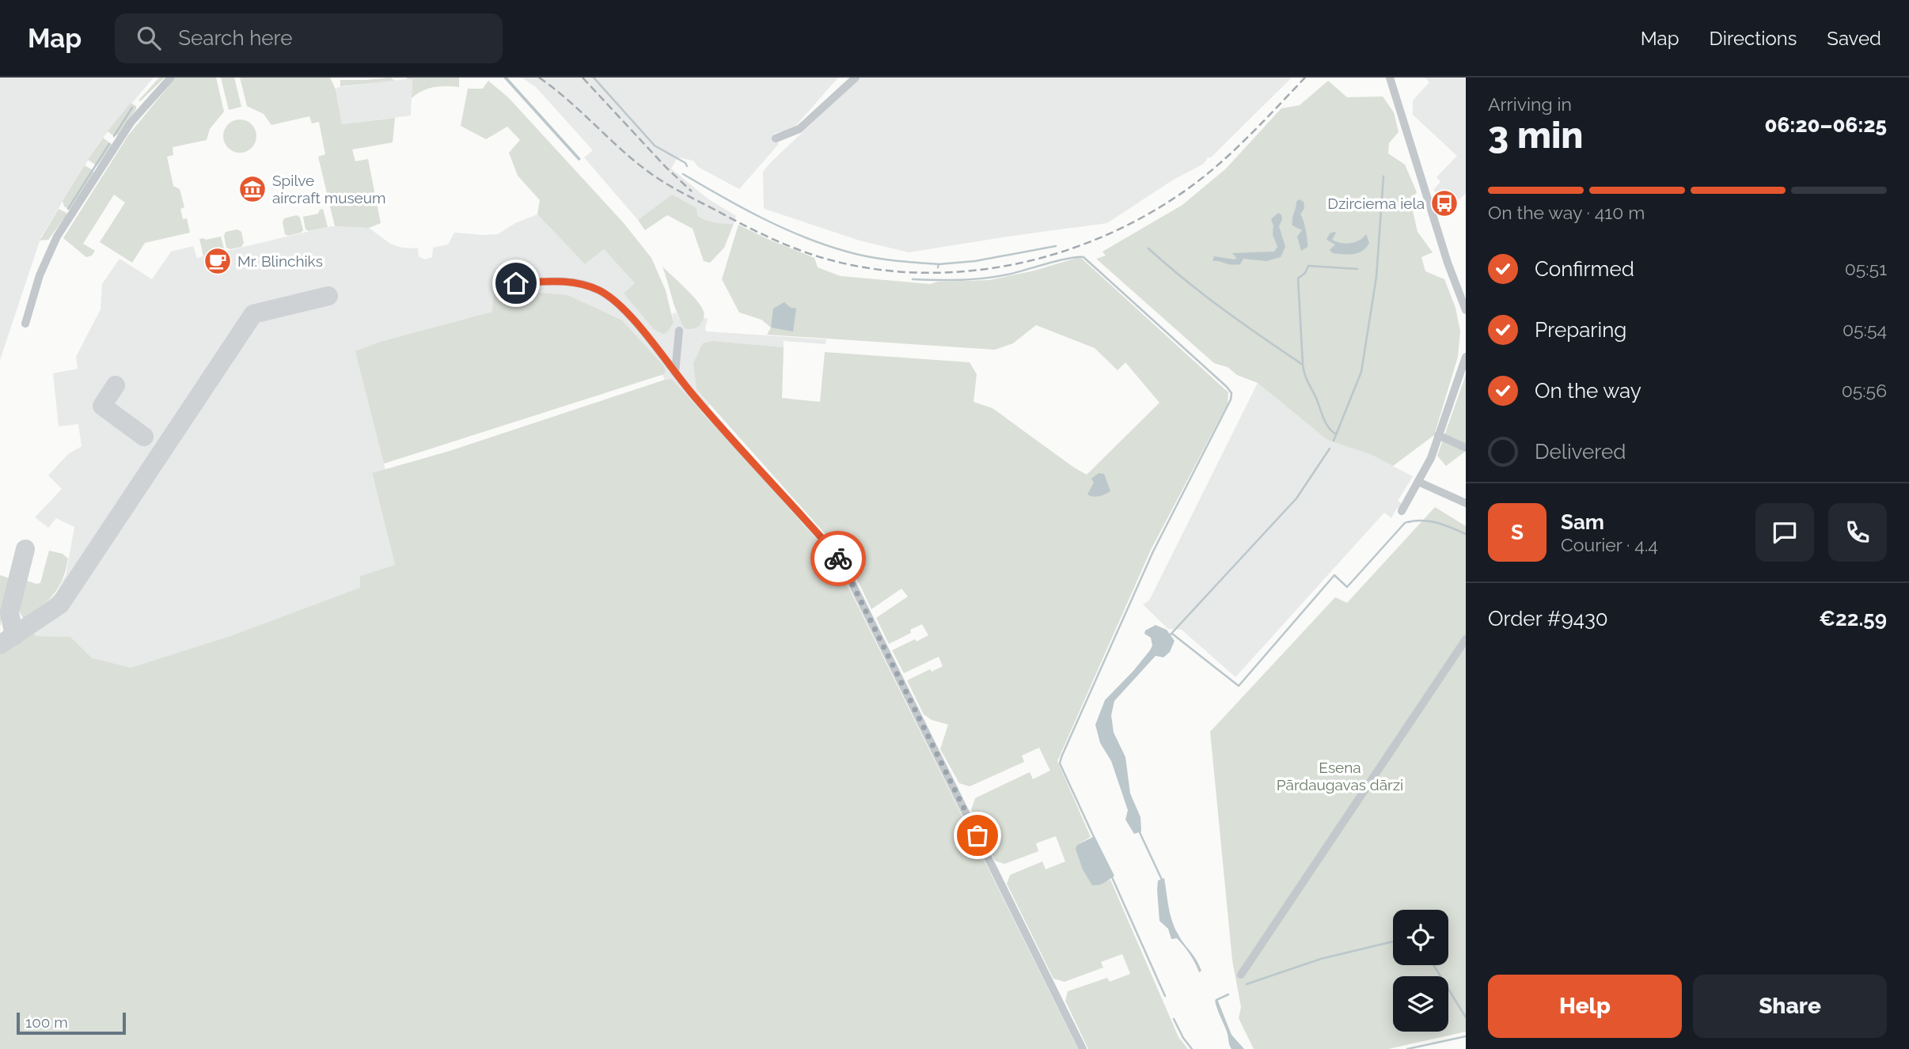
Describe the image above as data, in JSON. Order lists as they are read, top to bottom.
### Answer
{
  "parks": ["Esena Pārdaugavas dārzi"],
  "places": {
    "museum": ["Spilve aircraft museum"],
    "bus stop": ["Dzirciema iela"],
    "cafe": ["Mr. Blinchiks"]
  },
  "scale_bar": "100 m",
  "page": {
    "header": "Map",
    "search": "Search here",
    "nav": ["Map", "Directions", "Saved"],
    "heading": ["3 min", "Arriving in", "06:20–06:25"],
    "panel": [
      "Sam",
      "Courier · 4.4",
      "Order #9430",
      "€22.59"
    ],
    "bar": "On the way · 410 m",
    "list": [
      ["Confirmed", "05:51"],
      ["Preparing", "05:54"],
      ["On the way", "05:56"],
      "Delivered"
    ],
    "round": "S",
    "buttons": ["Help", "Share"],
    "scale": "100 m"
  }
}
